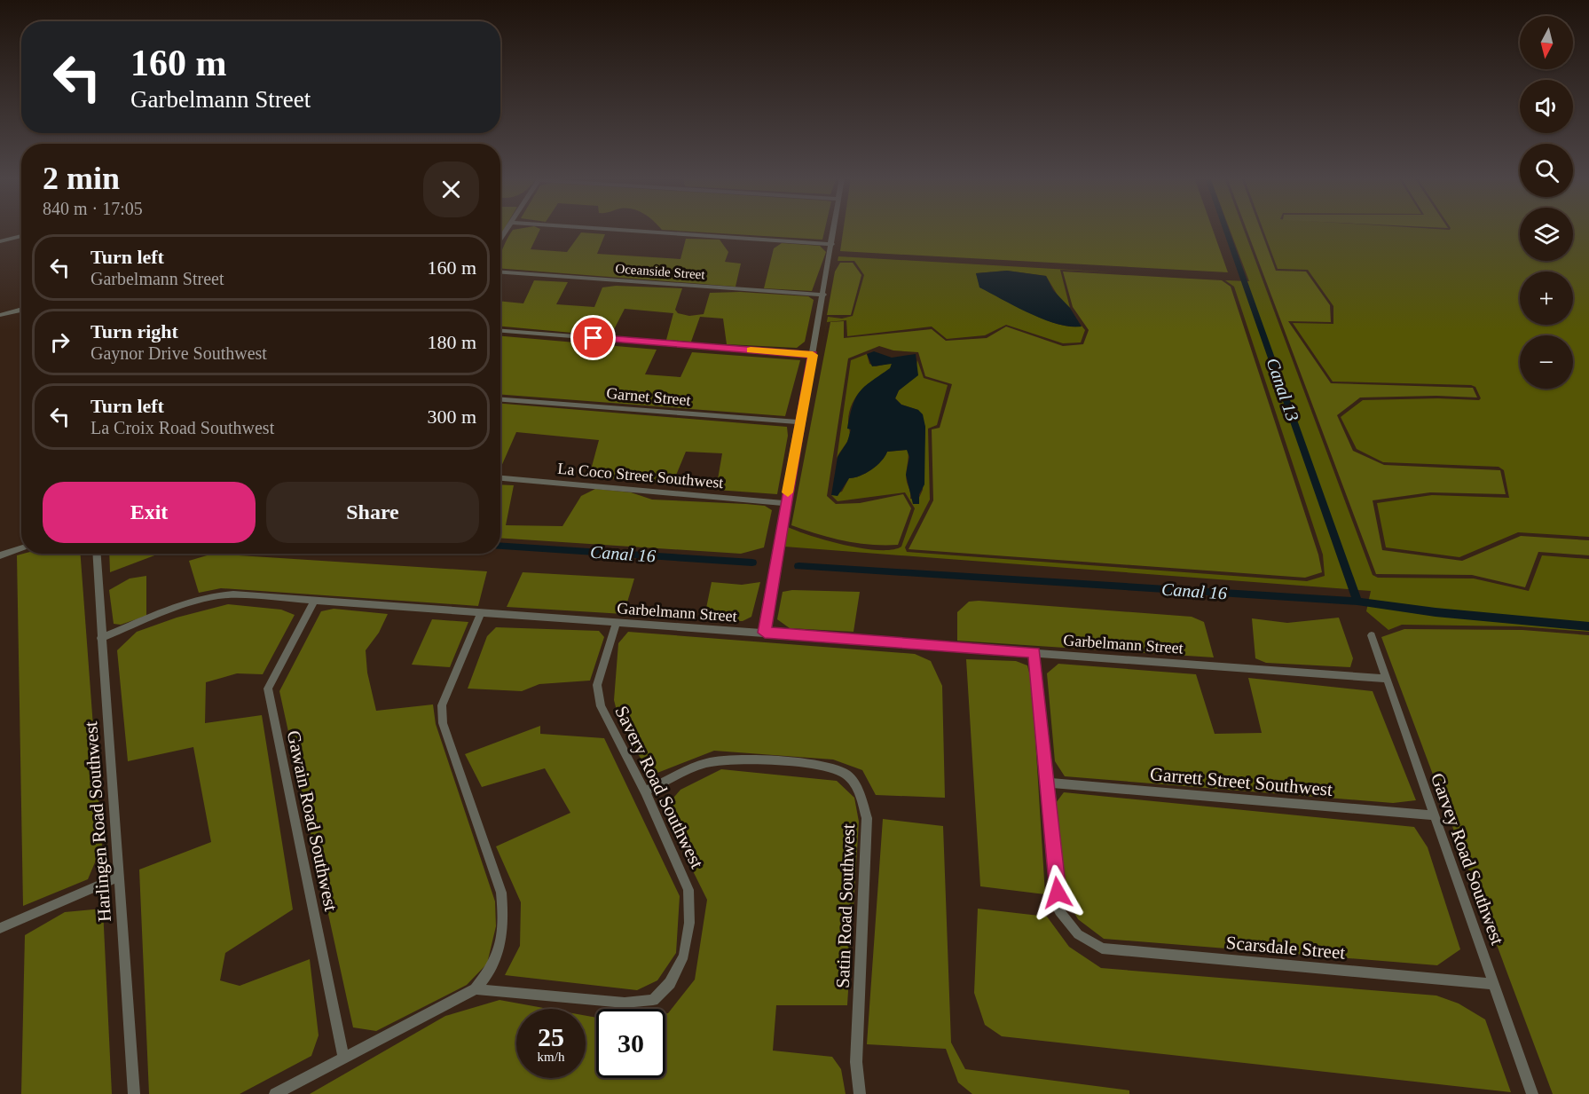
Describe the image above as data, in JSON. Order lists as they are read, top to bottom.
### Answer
{
  "streets": {
    "street": [
      "Oceanside Street",
      "Garnet Street",
      "La Coco Street Southwest",
      "Garbelmann Street",
      "Garrett Street Southwest",
      "Savery Road Southwest",
      "Gawain Road Southwest",
      "Harlingen Road Southwest",
      "Garvey Road Southwest",
      "Satin Road Southwest",
      "Scarsdale Street"
    ]
  },
  "crossings": [
    ["Garbelmann Street", "Savery Road Southwest"],
    ["Garbelmann Street", "Gawain Road Southwest"],
    ["Garbelmann Street", "Harlingen Road Southwest"],
    ["Garbelmann Street", "Garvey Road Southwest"],
    ["Garrett Street Southwest", "Garvey Road Southwest"],
    ["Garrett Street Southwest", "Scarsdale Street"],
    ["Savery Road Southwest", "Satin Road Southwest"],
    ["Garvey Road Southwest", "Scarsdale Street"]
  ],
  "water": ["Canal 13", "Canal 16"],
  "north": "bottom",
  "page": {
    "map_buttons": ["+", "−"],
    "turn": ["160 m", "Garbelmann Street"],
    "heading": ["2 min", "840 m · 17:05"],
    "list": [
      {
        "name": "Turn left",
        "note": "Garbelmann Street",
        "value": "160 m"
      },
      {
        "name": "Turn right",
        "note": "Gaynor Drive Southwest",
        "value": "180 m"
      },
      {
        "name": "Turn left",
        "note": "La Croix Road Southwest",
        "value": "300 m"
      }
    ],
    "buttons": ["Exit", "Share"],
    "speed": "25 km/h",
    "limit": "30"
  }
}
